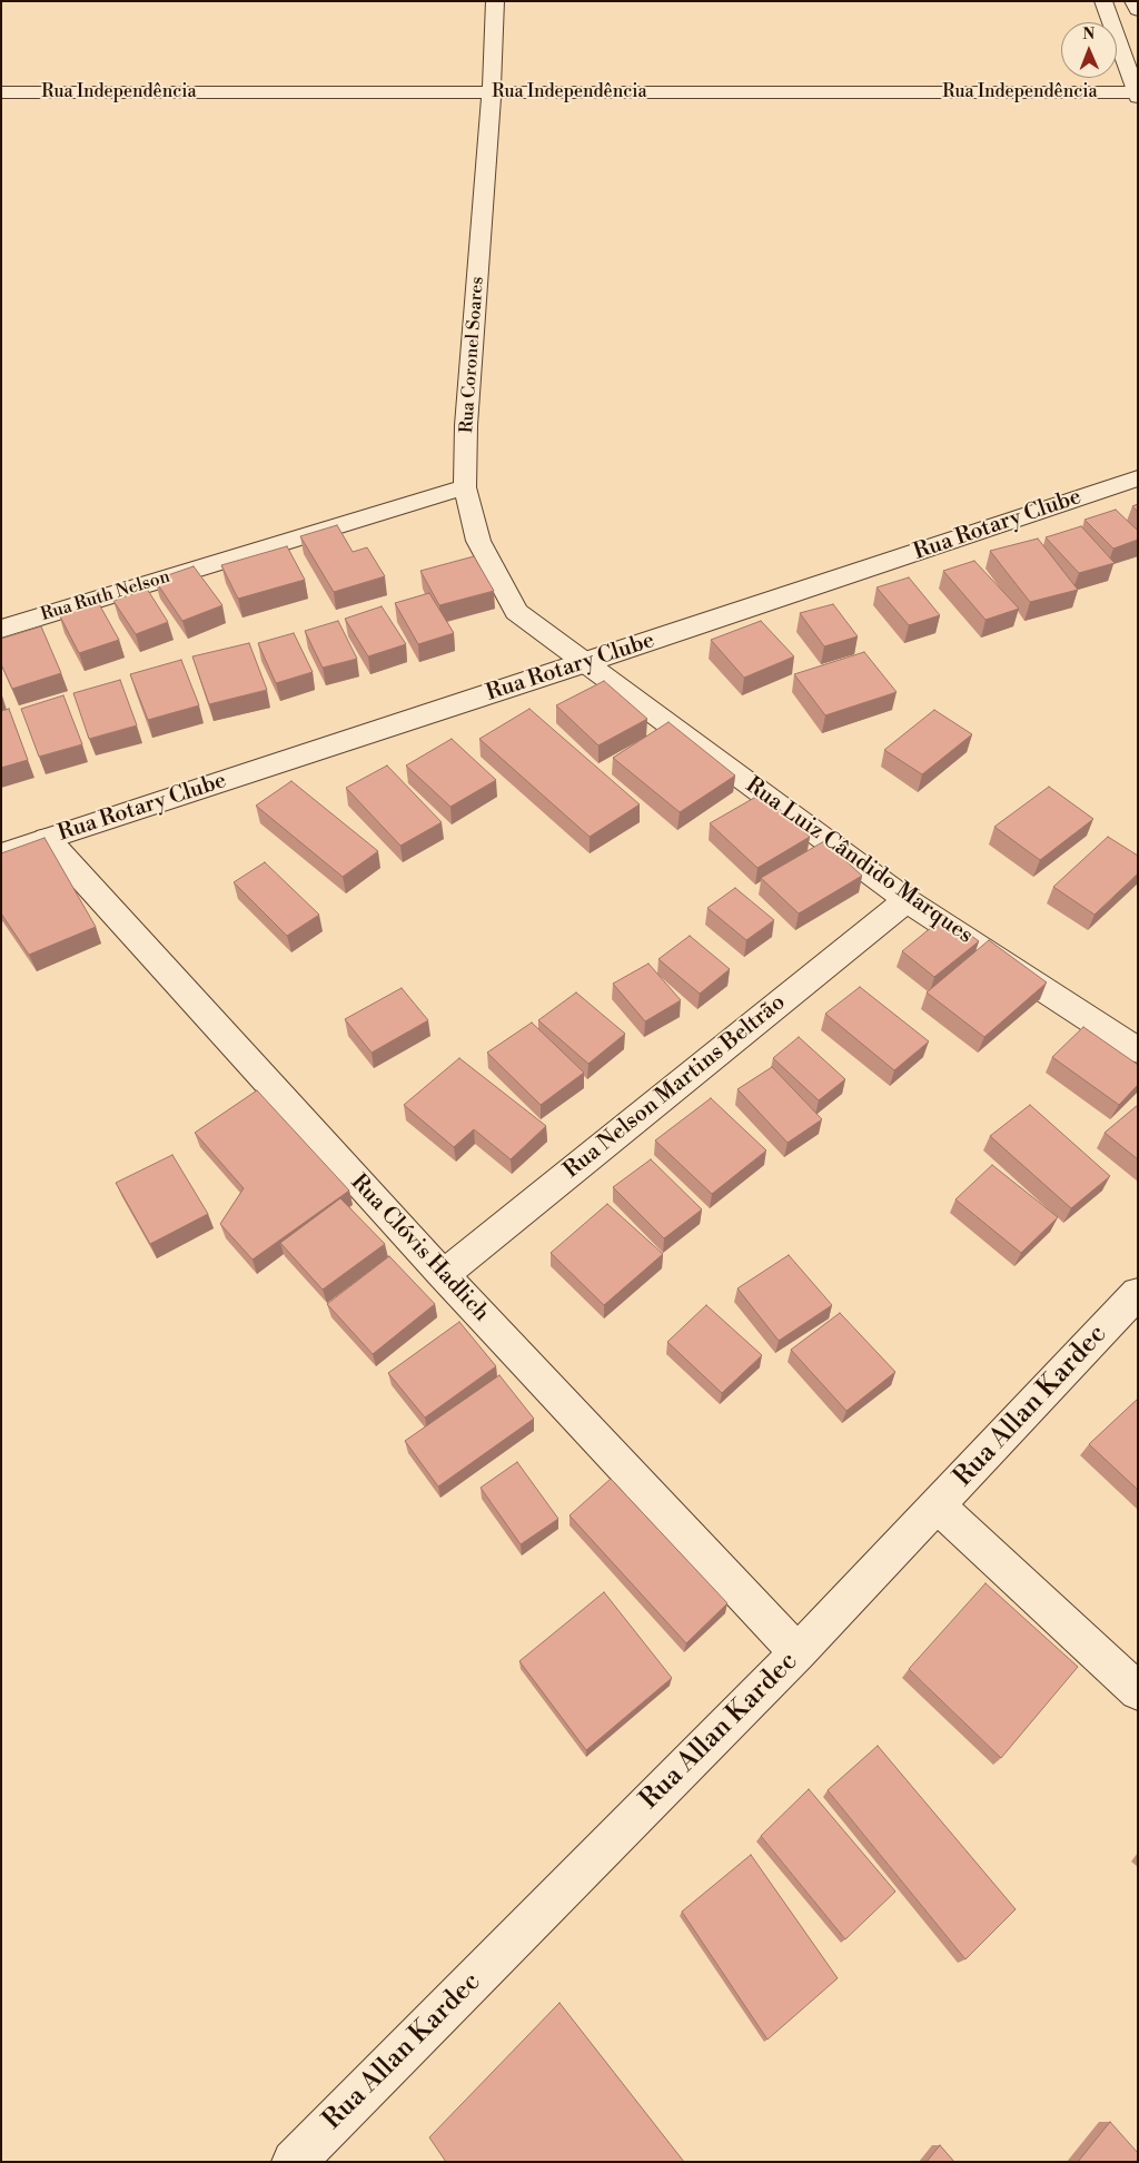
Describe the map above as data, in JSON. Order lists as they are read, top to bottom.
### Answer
{
  "streets": {
    "street": [
      "Rua Independência",
      "Rua Coronel Soares",
      "Rua Rotary Clube",
      "Rua Ruth Nelson",
      "Rua Luiz Cândido Marques",
      "Rua Nelson Martins Beltrão",
      "Rua Clóvis Hadlich",
      "Rua Allan Kardec"
    ]
  },
  "crossings": [
    ["Rua Independência", "Rua Coronel Soares"],
    ["Rua Coronel Soares", "Rua Rotary Clube"],
    ["Rua Coronel Soares", "Rua Ruth Nelson"],
    ["Rua Coronel Soares", "Rua Luiz Cândido Marques"],
    ["Rua Rotary Clube", "Rua Luiz Cândido Marques"],
    ["Rua Rotary Clube", "Rua Clóvis Hadlich"],
    ["Rua Luiz Cândido Marques", "Rua Nelson Martins Beltrão"],
    ["Rua Nelson Martins Beltrão", "Rua Clóvis Hadlich"],
    ["Rua Clóvis Hadlich", "Rua Allan Kardec"]
  ],
  "north": "top"
}
